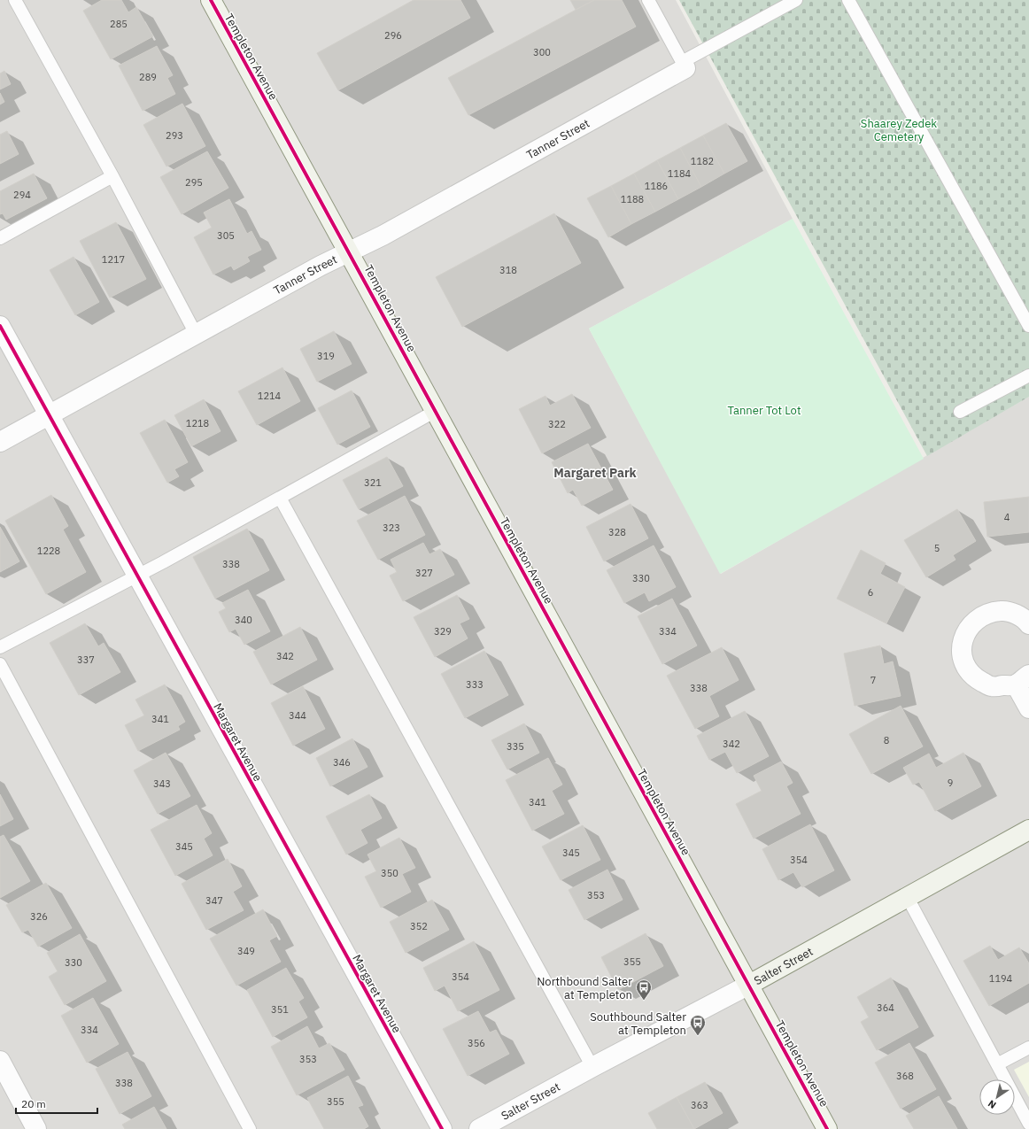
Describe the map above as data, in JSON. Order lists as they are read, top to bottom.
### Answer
{
  "streets": {
    "street": [
      "Templeton Avenue",
      "Tanner Street",
      "Margaret Avenue",
      "Salter Street"
    ]
  },
  "crossings": [
    ["Templeton Avenue", "Tanner Street"],
    ["Templeton Avenue", "Salter Street"],
    ["Tanner Street", "Margaret Avenue"]
  ],
  "districts": ["Margaret Park"],
  "parks": ["Shaarey Zedek Cemetery", "Tanner Tot Lot"],
  "places": {
    "bus stop": ["Northbound Salter at Templeton", "Southbound Salter at Templeton"]
  },
  "house_numbers": [
    "285",
    "296",
    "300",
    "289",
    "293",
    "1182",
    "1184",
    "295",
    "1186",
    "294",
    "1188",
    "305",
    "1217",
    "318",
    "319",
    "1214",
    "1218",
    "322",
    "321",
    "4",
    "323",
    "328",
    "5",
    "1228",
    "338",
    "327",
    "330",
    "6",
    "340",
    "329",
    "334",
    "342",
    "337",
    "7",
    "333",
    "338",
    "344",
    "341",
    "8",
    "342",
    "335",
    "346",
    "9",
    "343",
    "341",
    "345",
    "345",
    "354",
    "350",
    "353",
    "347",
    "326",
    "352",
    "349",
    "355",
    "330",
    "354",
    "1194",
    "364",
    "351",
    "334",
    "356",
    "353",
    "368",
    "338",
    "355",
    "363"
  ],
  "scale_bar": "20 m",
  "north": "bottom left"
}
